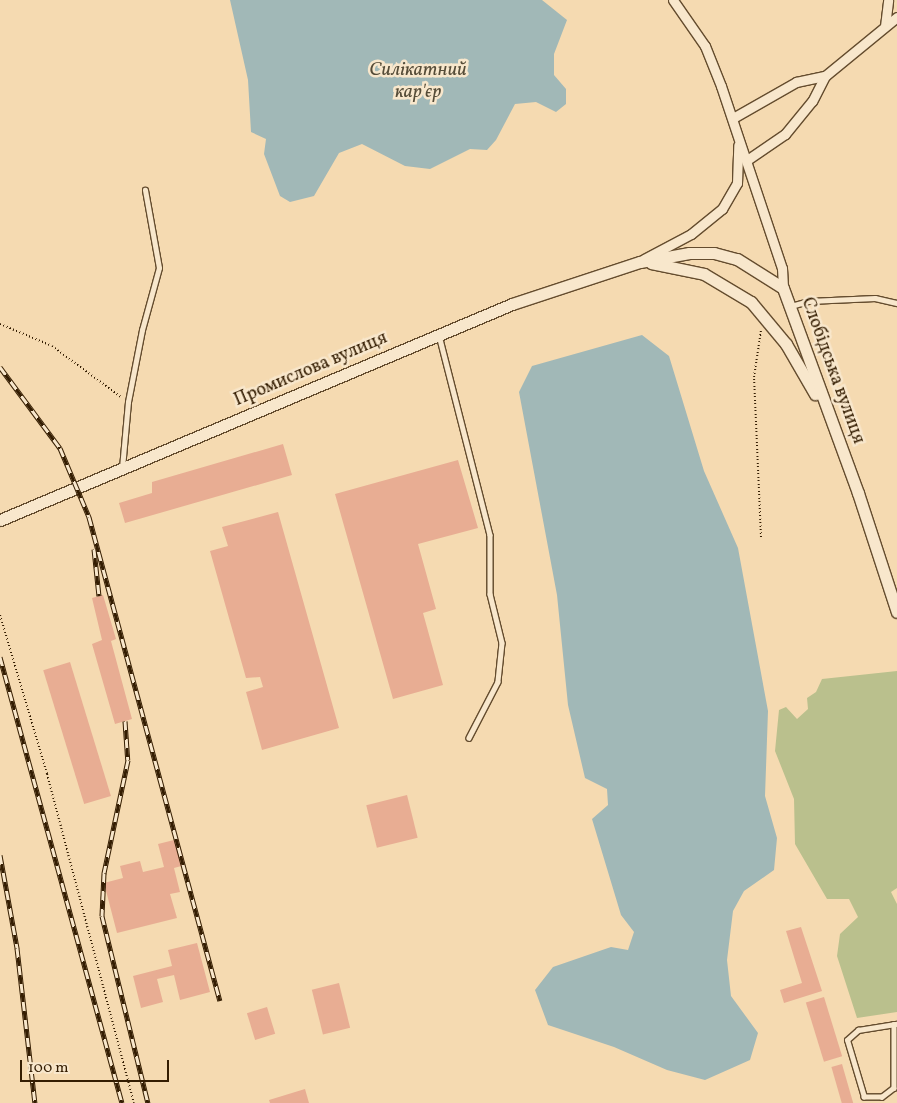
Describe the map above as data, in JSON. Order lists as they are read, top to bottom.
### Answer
{
  "streets": {
    "street": ["Промислова вулиця", "Слобідська вулиця"]
  },
  "crossings": [
    ["Промислова вулиця", "Слобідська вулиця"]
  ],
  "water": ["Силікатний кар'єр"],
  "scale_bar": "100 m"
}
